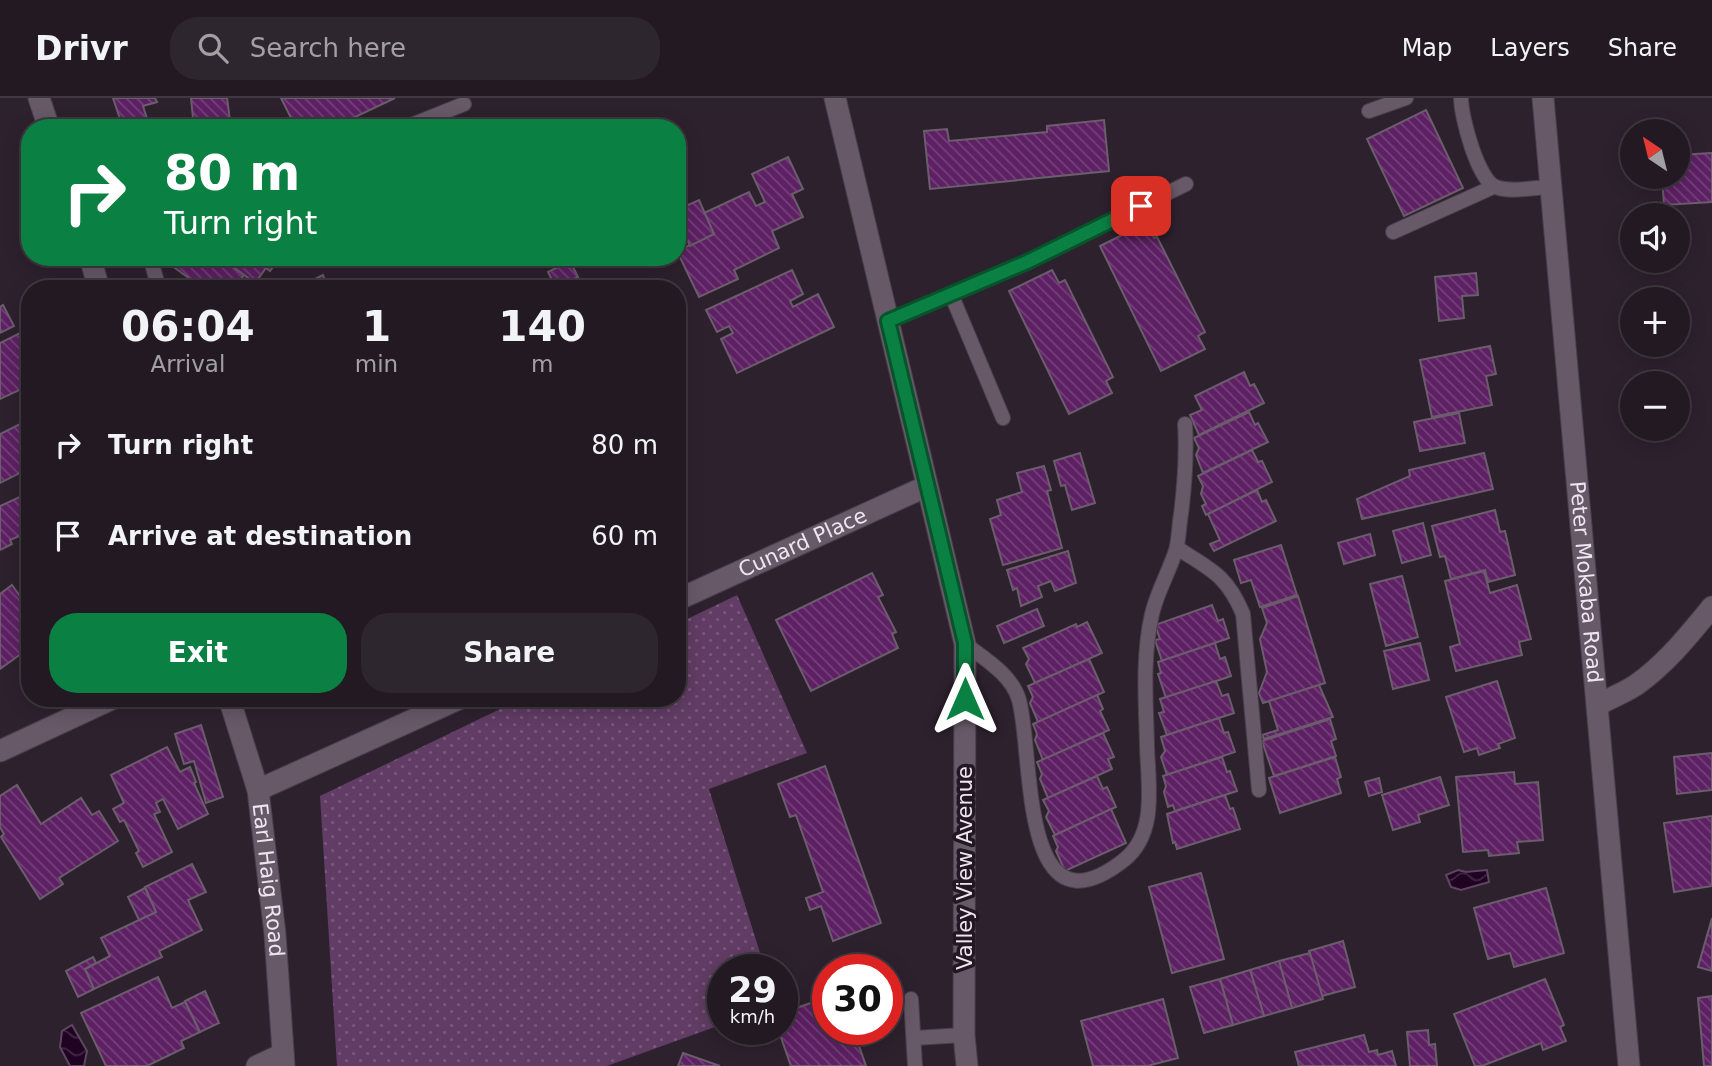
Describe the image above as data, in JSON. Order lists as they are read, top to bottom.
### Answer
{
  "streets": {
    "street": [
      "Cunard Place",
      "Peter Mokaba Road",
      "Valley View Avenue",
      "Earl Haig Road"
    ]
  },
  "crossings": [
    ["Cunard Place", "Valley View Avenue"]
  ],
  "north": "top left",
  "page": {
    "header": "Drivr",
    "search": "Search here",
    "nav": ["Map", "Layers", "Share"],
    "map_buttons": ["+", "−"],
    "turn": ["80 m", "Turn right"],
    "eta": [
      "06:04",
      "Arrival",
      "1",
      "min",
      "140",
      "m"
    ],
    "list": [
      {
        "name": "Turn right",
        "value": "80 m"
      },
      {
        "name": "Arrive at destination",
        "value": "60 m"
      }
    ],
    "buttons": ["Exit", "Share"],
    "speed": "29 km/h",
    "limit": "30"
  }
}
